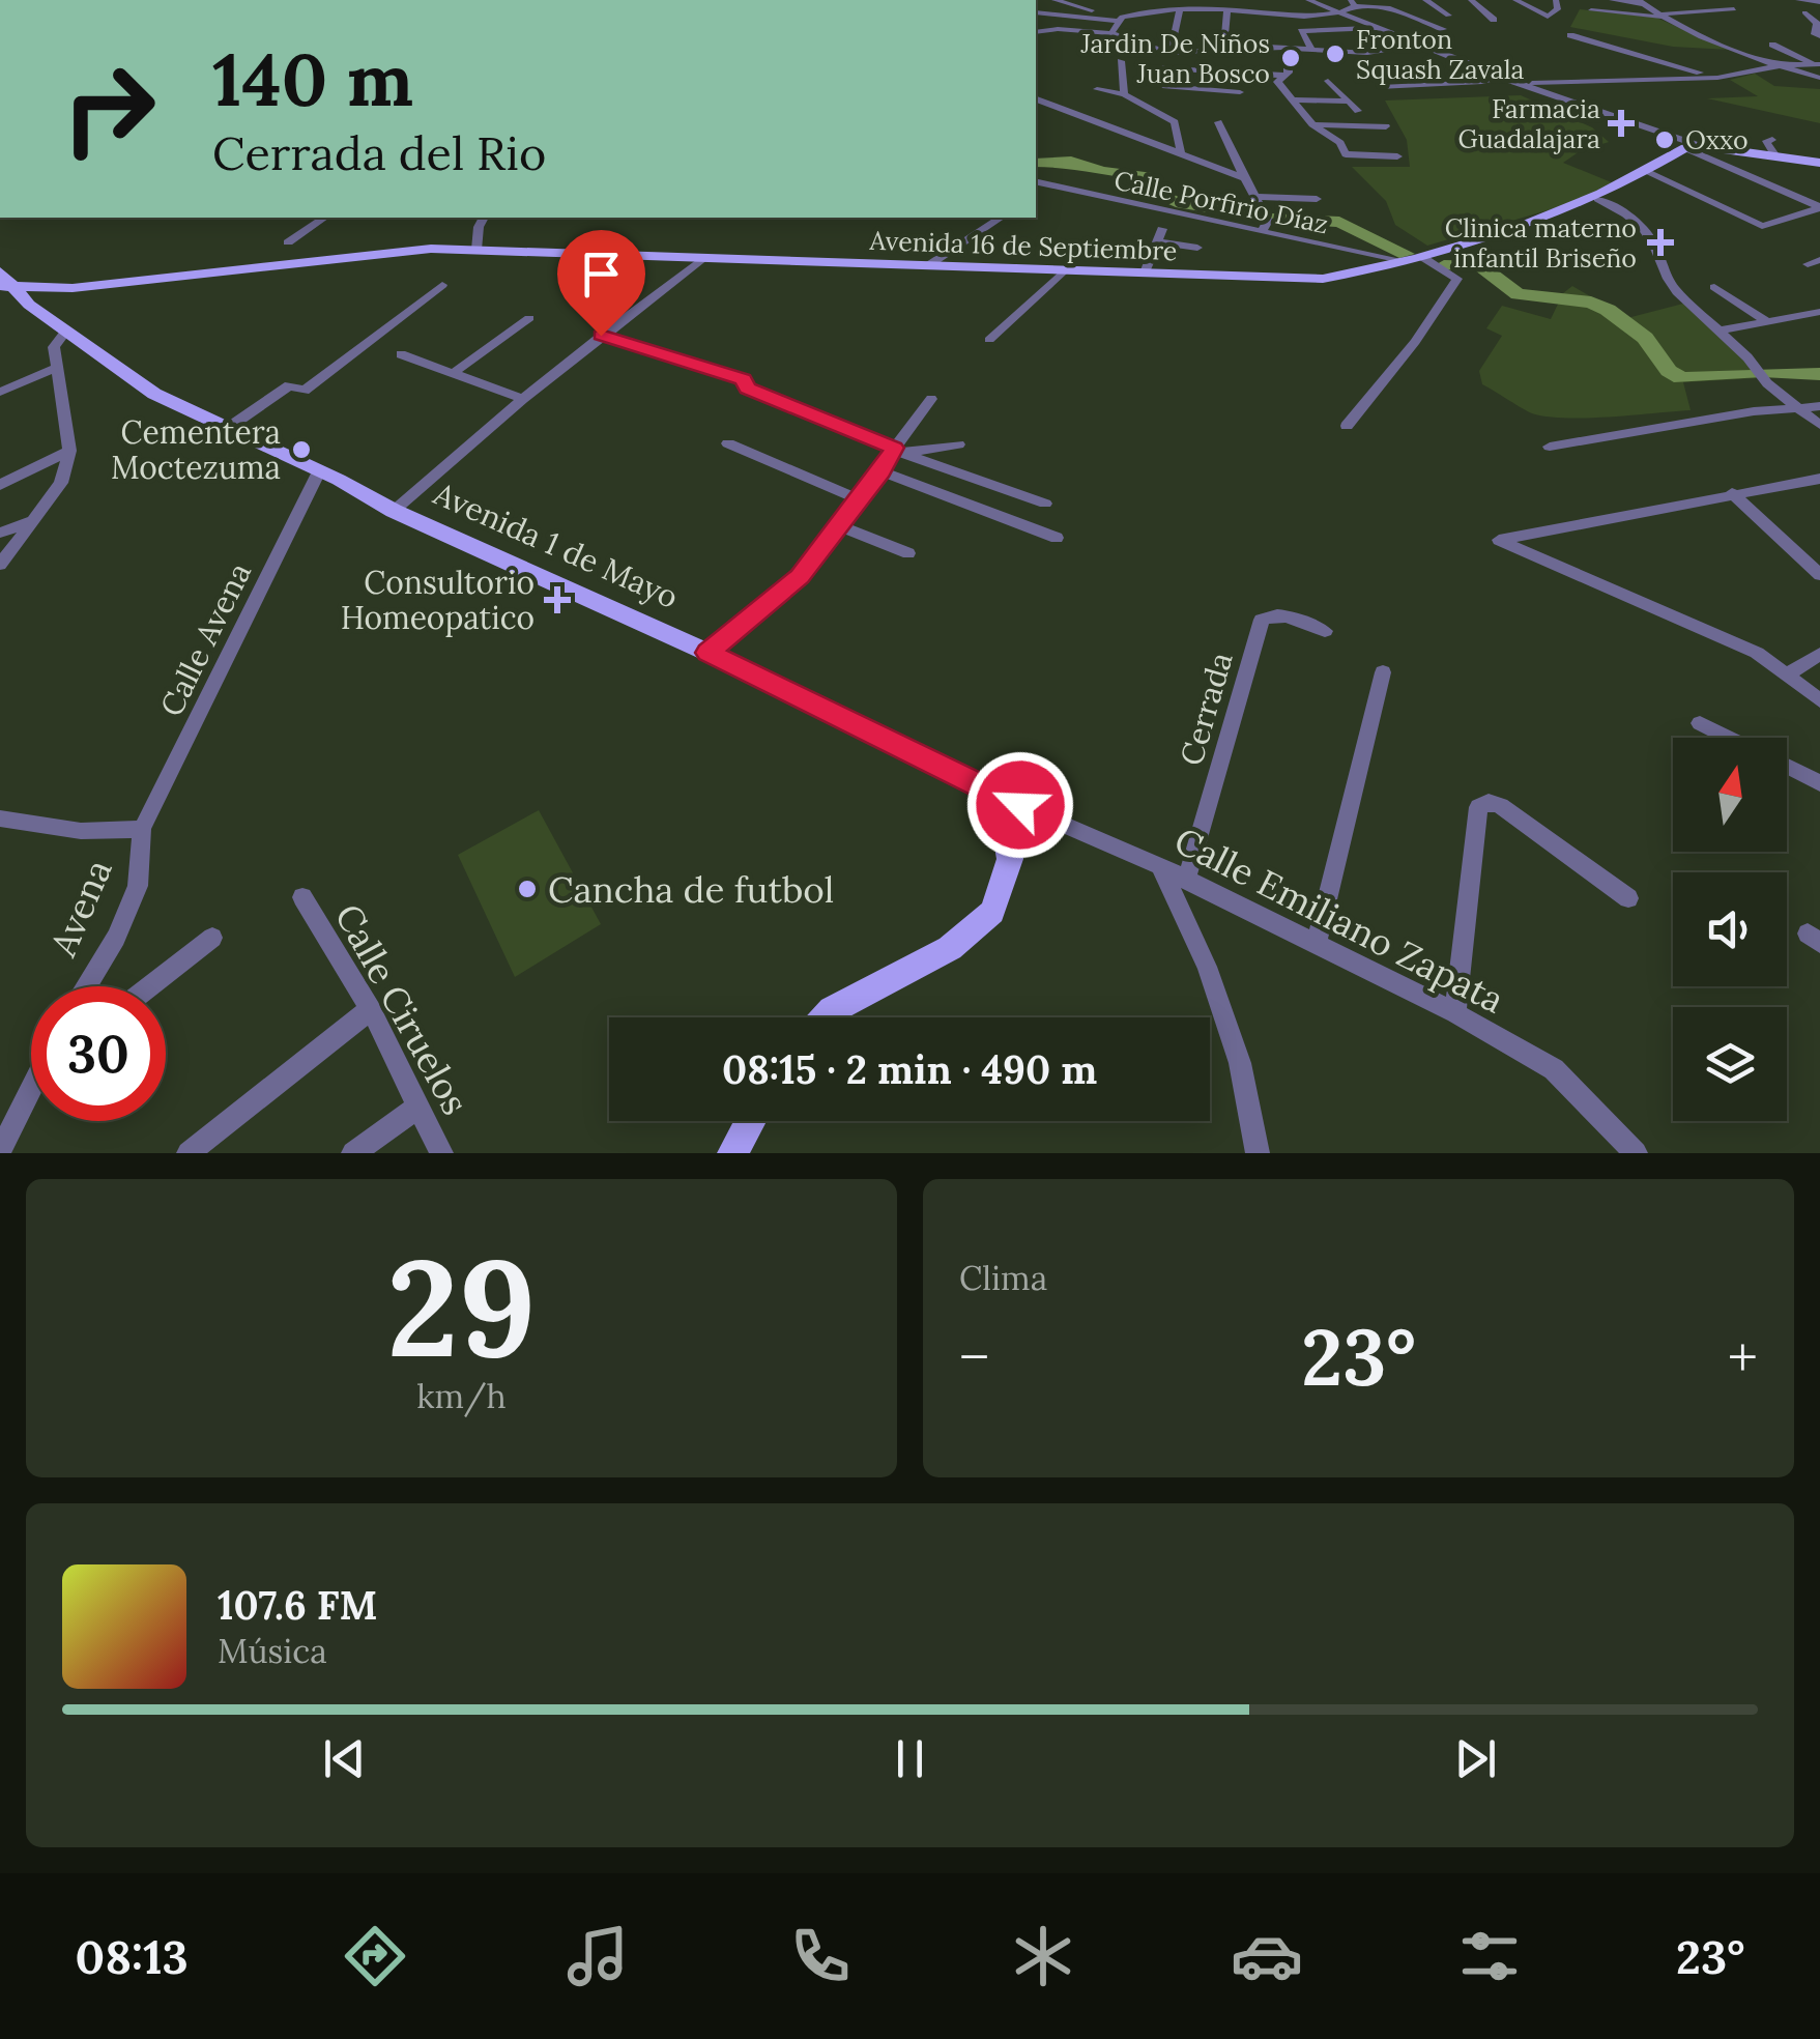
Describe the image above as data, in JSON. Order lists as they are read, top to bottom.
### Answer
{
  "streets": {
    "main road": ["Avenida 16 de Septiembre", "Avenida 1 de Mayo"],
    "street": [
      "Calle Porfirio Díaz",
      "Calle Avena",
      "Cerrada",
      "Avena",
      "Calle Emiliano Zapata",
      "Calle Ciruelos"
    ]
  },
  "crossings": [
    ["Calle Porfirio Díaz", "Avenida 16 de Septiembre"],
    ["Avenida 16 de Septiembre", "Avenida 1 de Mayo"],
    ["Avenida 1 de Mayo", "Calle Avena"],
    ["Avenida 1 de Mayo", "Calle Emiliano Zapata"],
    ["Calle Avena", "Avena"],
    ["Cerrada", "Calle Emiliano Zapata"]
  ],
  "places": {
    "other": [
      "Fronton Squash Zavala",
      "Jardin De Niños Juan Bosco",
      "Oxxo",
      "Cementera Moctezuma",
      "Cancha de futbol"
    ],
    "health": ["Farmacia Guadalajara", "Clinica materno infantil Briseño", "Consultorio Homeopatico"]
  },
  "north": "top",
  "page": {
    "turn": ["140 m", "Cerrada del Rio"],
    "limit": "30",
    "trip": "08:15 · 2 min · 490 m",
    "tile": [
      ["29", "km/h"],
      "Clima"
    ],
    "heat": ["−", "23°", "+"],
    "song": ["107.6 FM", "Música"],
    "tabs": ["08:13", "23°"]
  }
}
